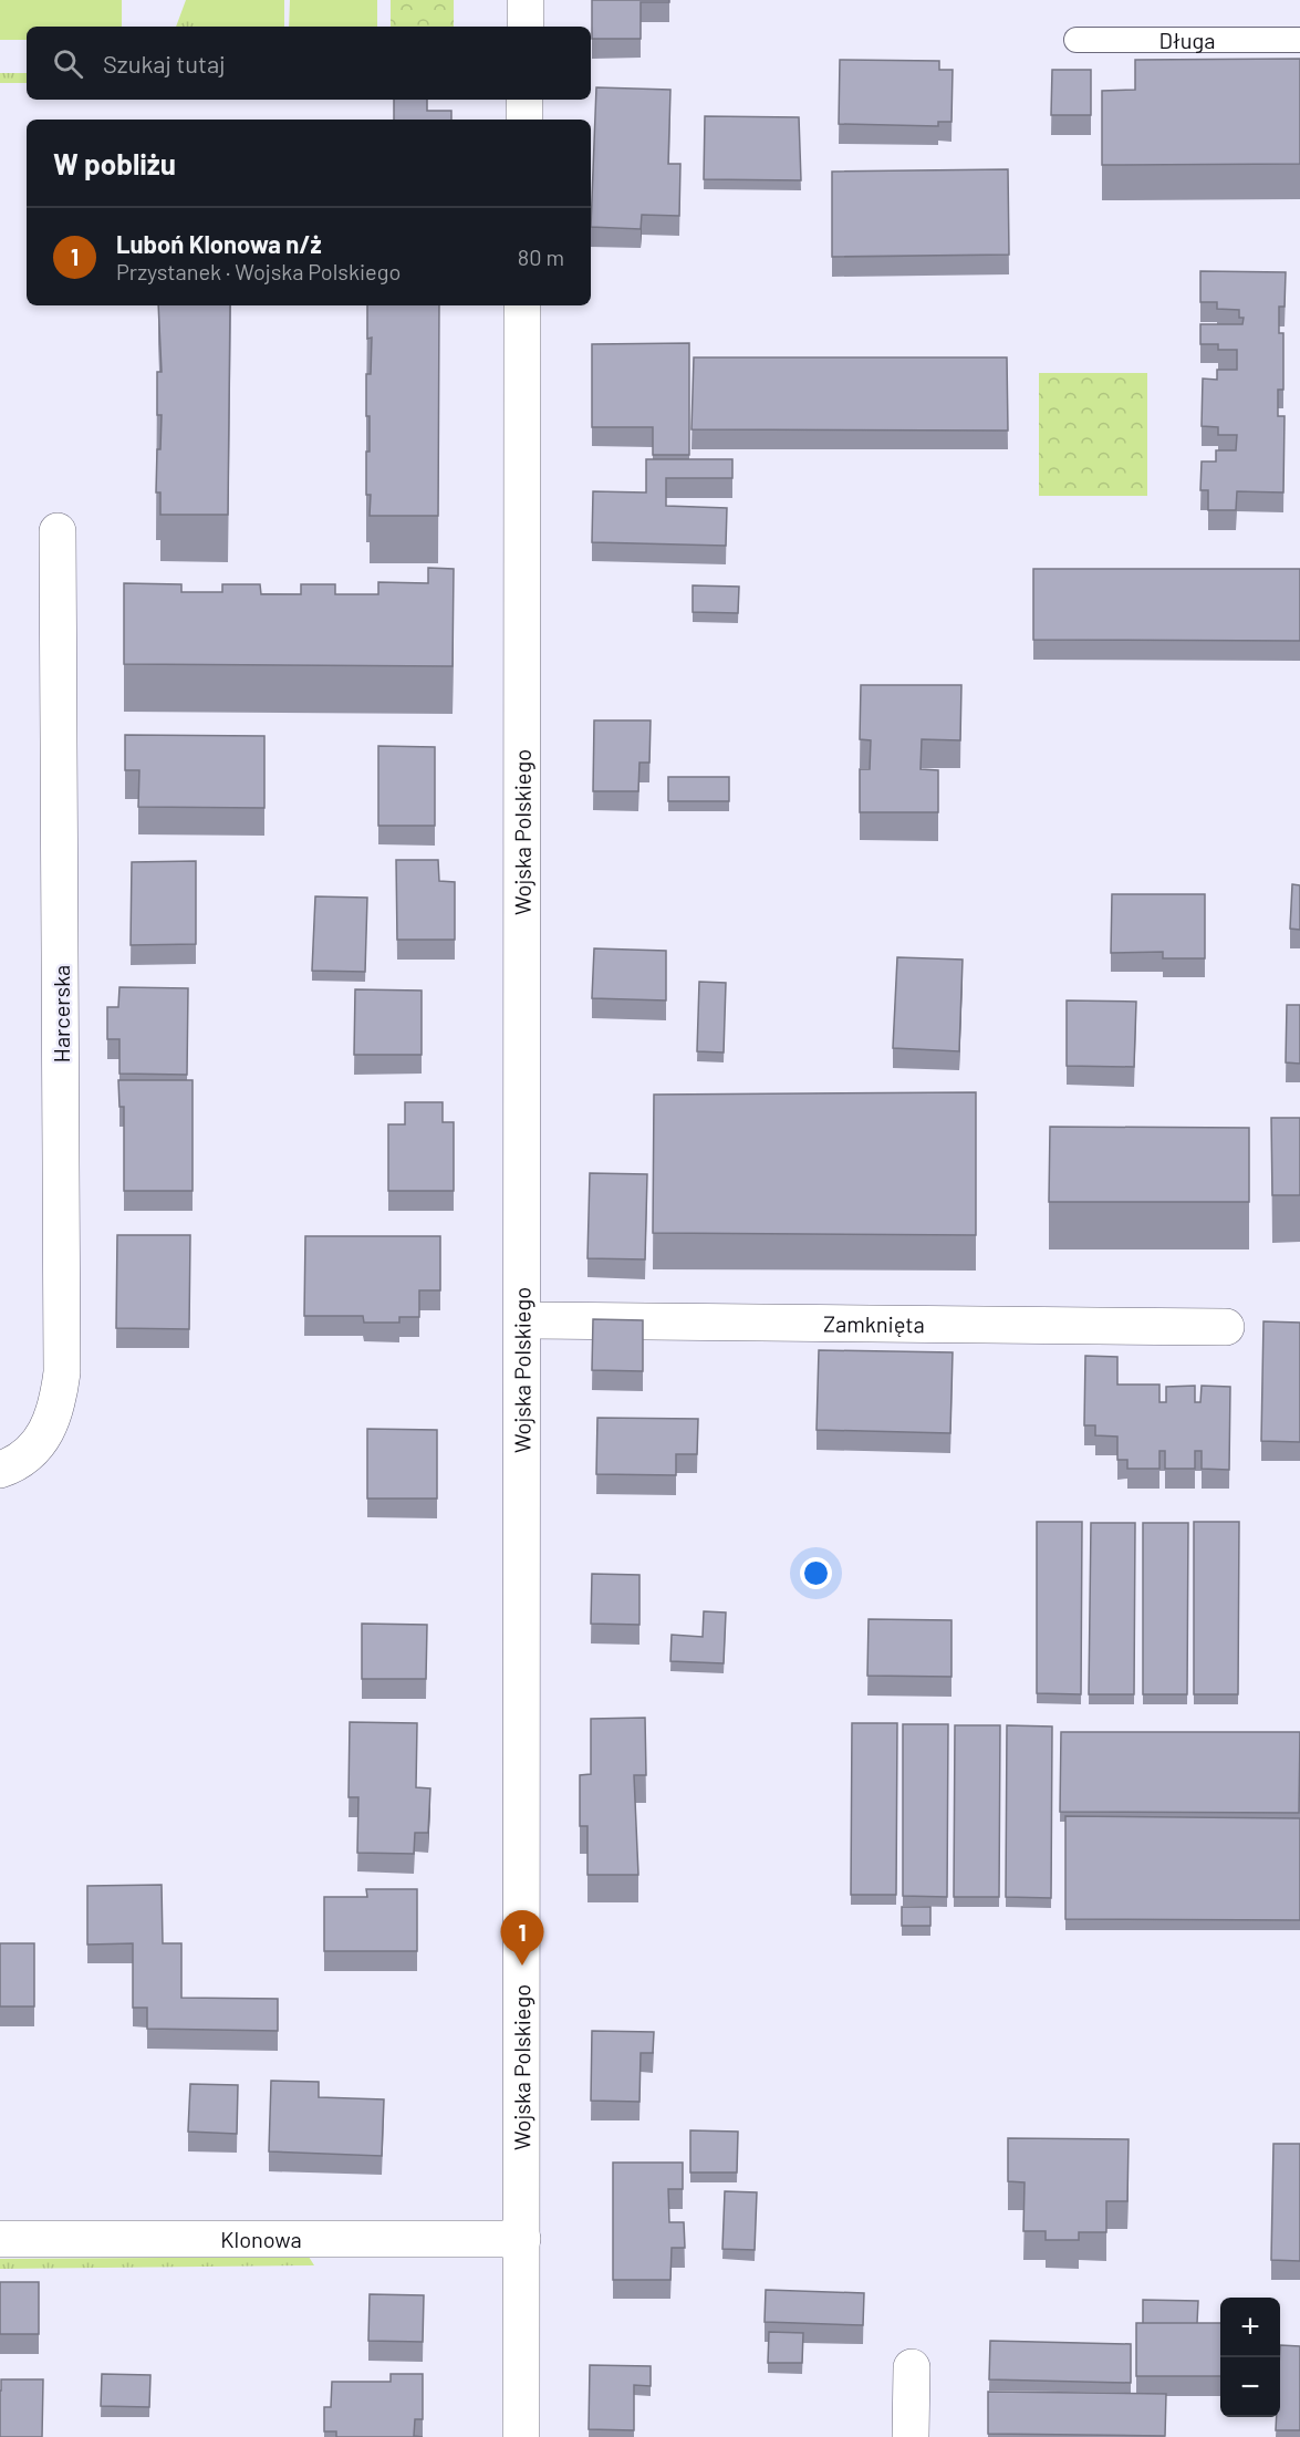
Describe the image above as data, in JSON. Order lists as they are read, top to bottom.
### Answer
{
  "streets": {
    "street": [
      "Wojska Polskiego",
      "Harcerska",
      "Zamknięta",
      "Klonowa"
    ],
    "lane": ["Długa"]
  },
  "crossings": [
    ["Wojska Polskiego", "Zamknięta"],
    ["Wojska Polskiego", "Klonowa"]
  ],
  "page": {
    "search": "Szukaj tutaj",
    "heading": "W pobliżu",
    "list": [
      {
        "mark": "1",
        "name": "Luboń Klonowa n/ż",
        "note": "Przystanek · Wojska Polskiego",
        "value": "80 m"
      }
    ],
    "pins": "1",
    "map_buttons": ["+", "−"]
  }
}
